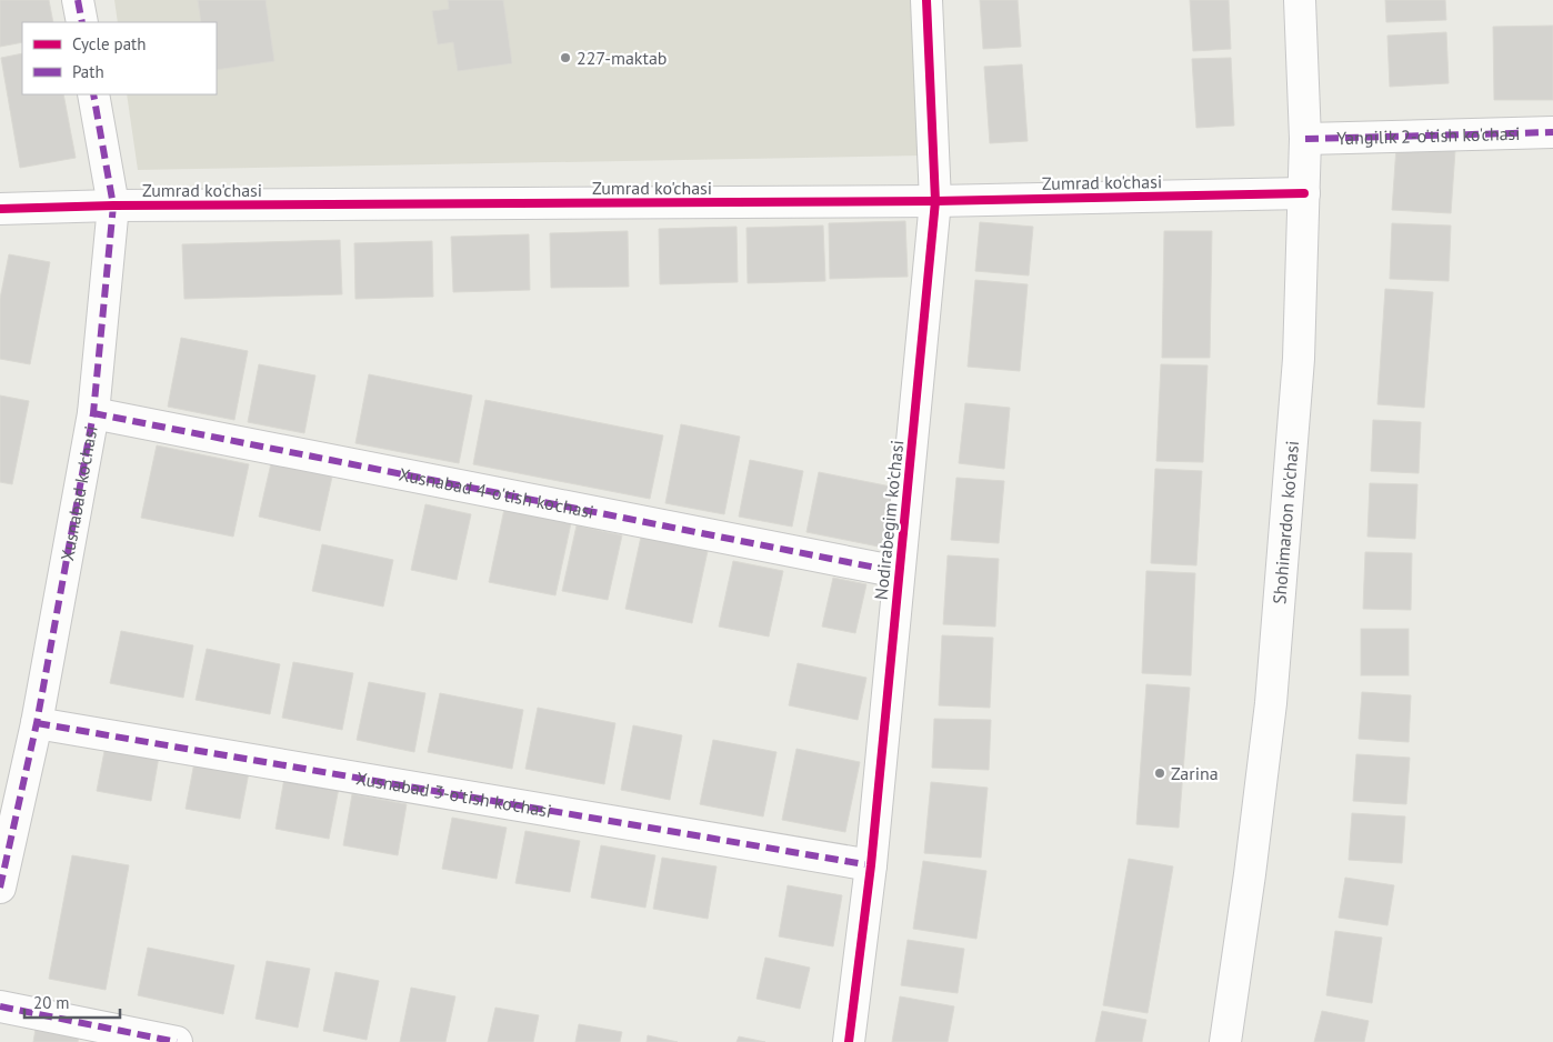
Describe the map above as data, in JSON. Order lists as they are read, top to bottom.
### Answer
{
  "streets": {
    "street": [
      "Yangilik 2-o'tish ko'chasi",
      "Zumrad ko'chasi",
      "Xusnabad ko'chasi",
      "Xusnabad 4-o'tish ko'chasi",
      "Nodirabegim ko'chasi",
      "Shohimardon ko'chasi",
      "Xusnabad 3-o'tish ko'chasi"
    ]
  },
  "crossings": [
    ["Yangilik 2-o'tish ko'chasi", "Shohimardon ko'chasi"],
    ["Zumrad ko'chasi", "Xusnabad ko'chasi"],
    ["Zumrad ko'chasi", "Nodirabegim ko'chasi"],
    ["Zumrad ko'chasi", "Shohimardon ko'chasi"],
    ["Xusnabad ko'chasi", "Xusnabad 4-o'tish ko'chasi"],
    ["Xusnabad ko'chasi", "Xusnabad 3-o'tish ko'chasi"],
    ["Xusnabad 4-o'tish ko'chasi", "Nodirabegim ko'chasi"],
    ["Nodirabegim ko'chasi", "Xusnabad 3-o'tish ko'chasi"]
  ],
  "places": ["227-maktab", "Zarina"],
  "legend": ["Cycle path", "Path"],
  "scale_bar": "20 m"
}
